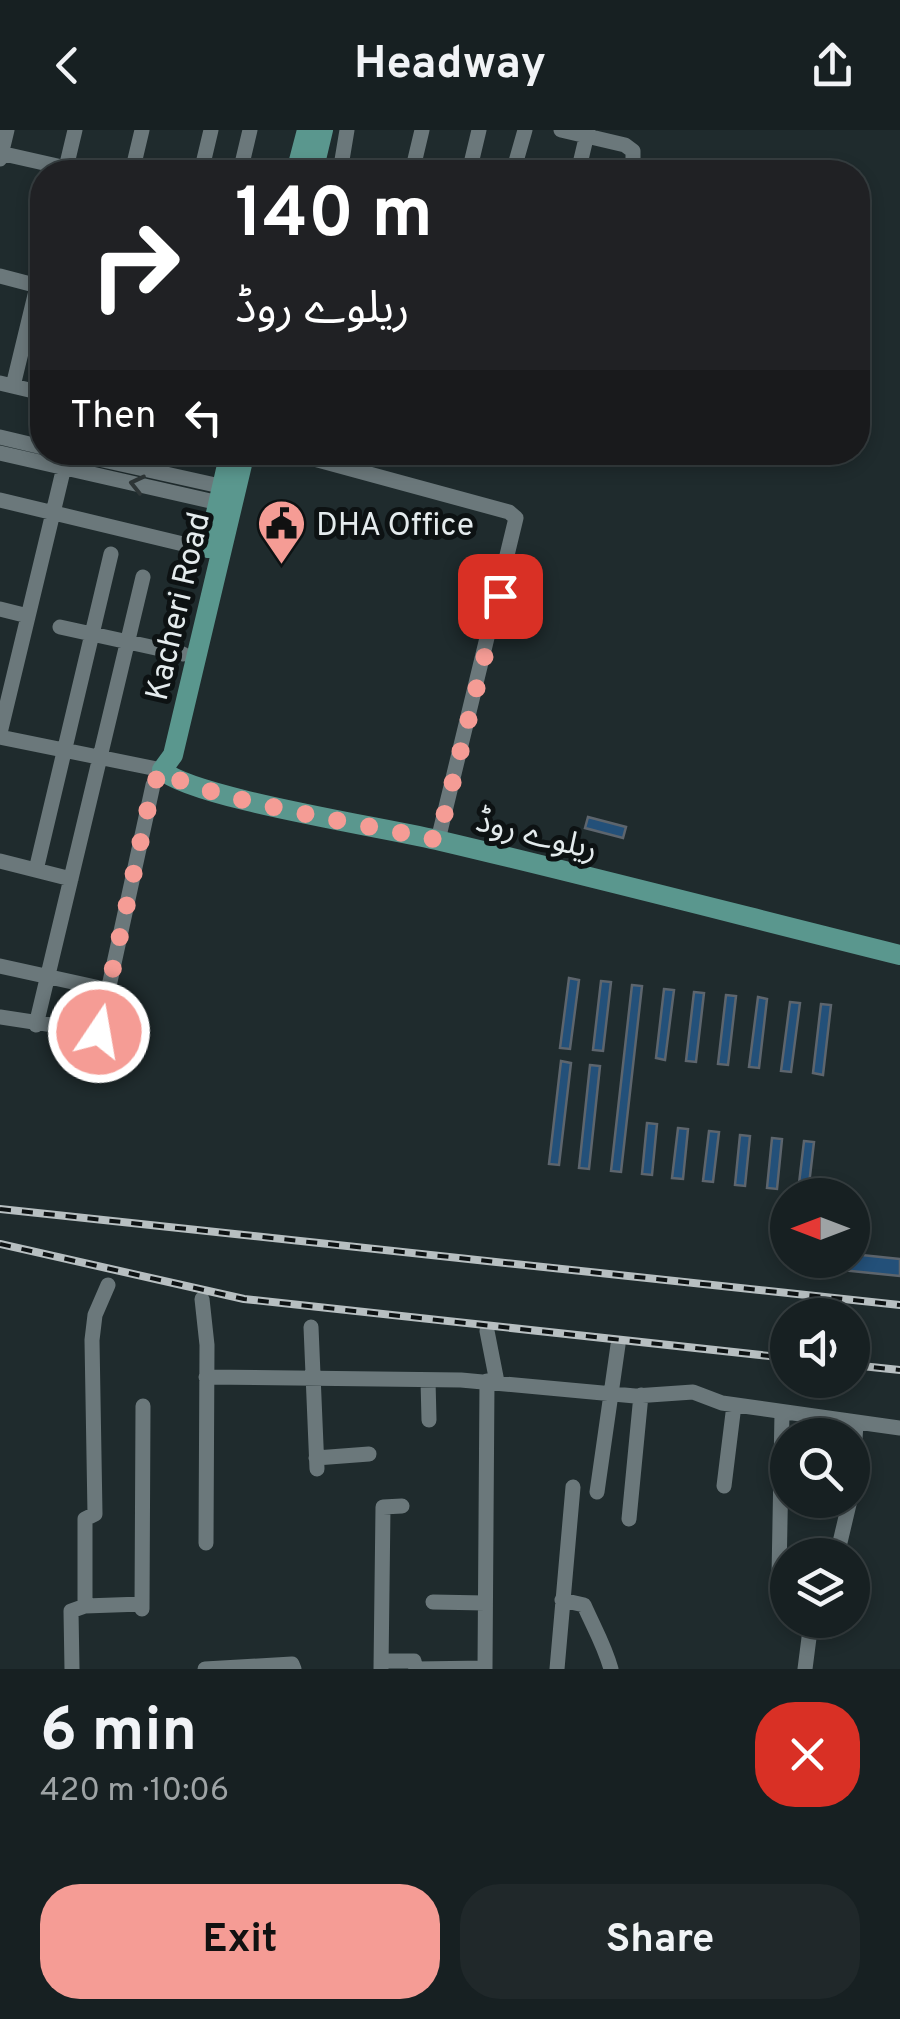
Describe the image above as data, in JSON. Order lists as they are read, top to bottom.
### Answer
{
  "streets": {
    "main road": ["Kacheri Road", "ریلوے روڈ"]
  },
  "crossings": [
    ["Kacheri Road", "ریلوے روڈ"]
  ],
  "places": {
    "public building": ["DHA Office"]
  },
  "north": "left",
  "page": {
    "header": "Headway",
    "turn": ["140 m", "ریلوے روڈ"],
    "then": "Then",
    "heading": ["6 min", "420 m · 10:06"],
    "buttons": ["Exit", "Share"]
  }
}
